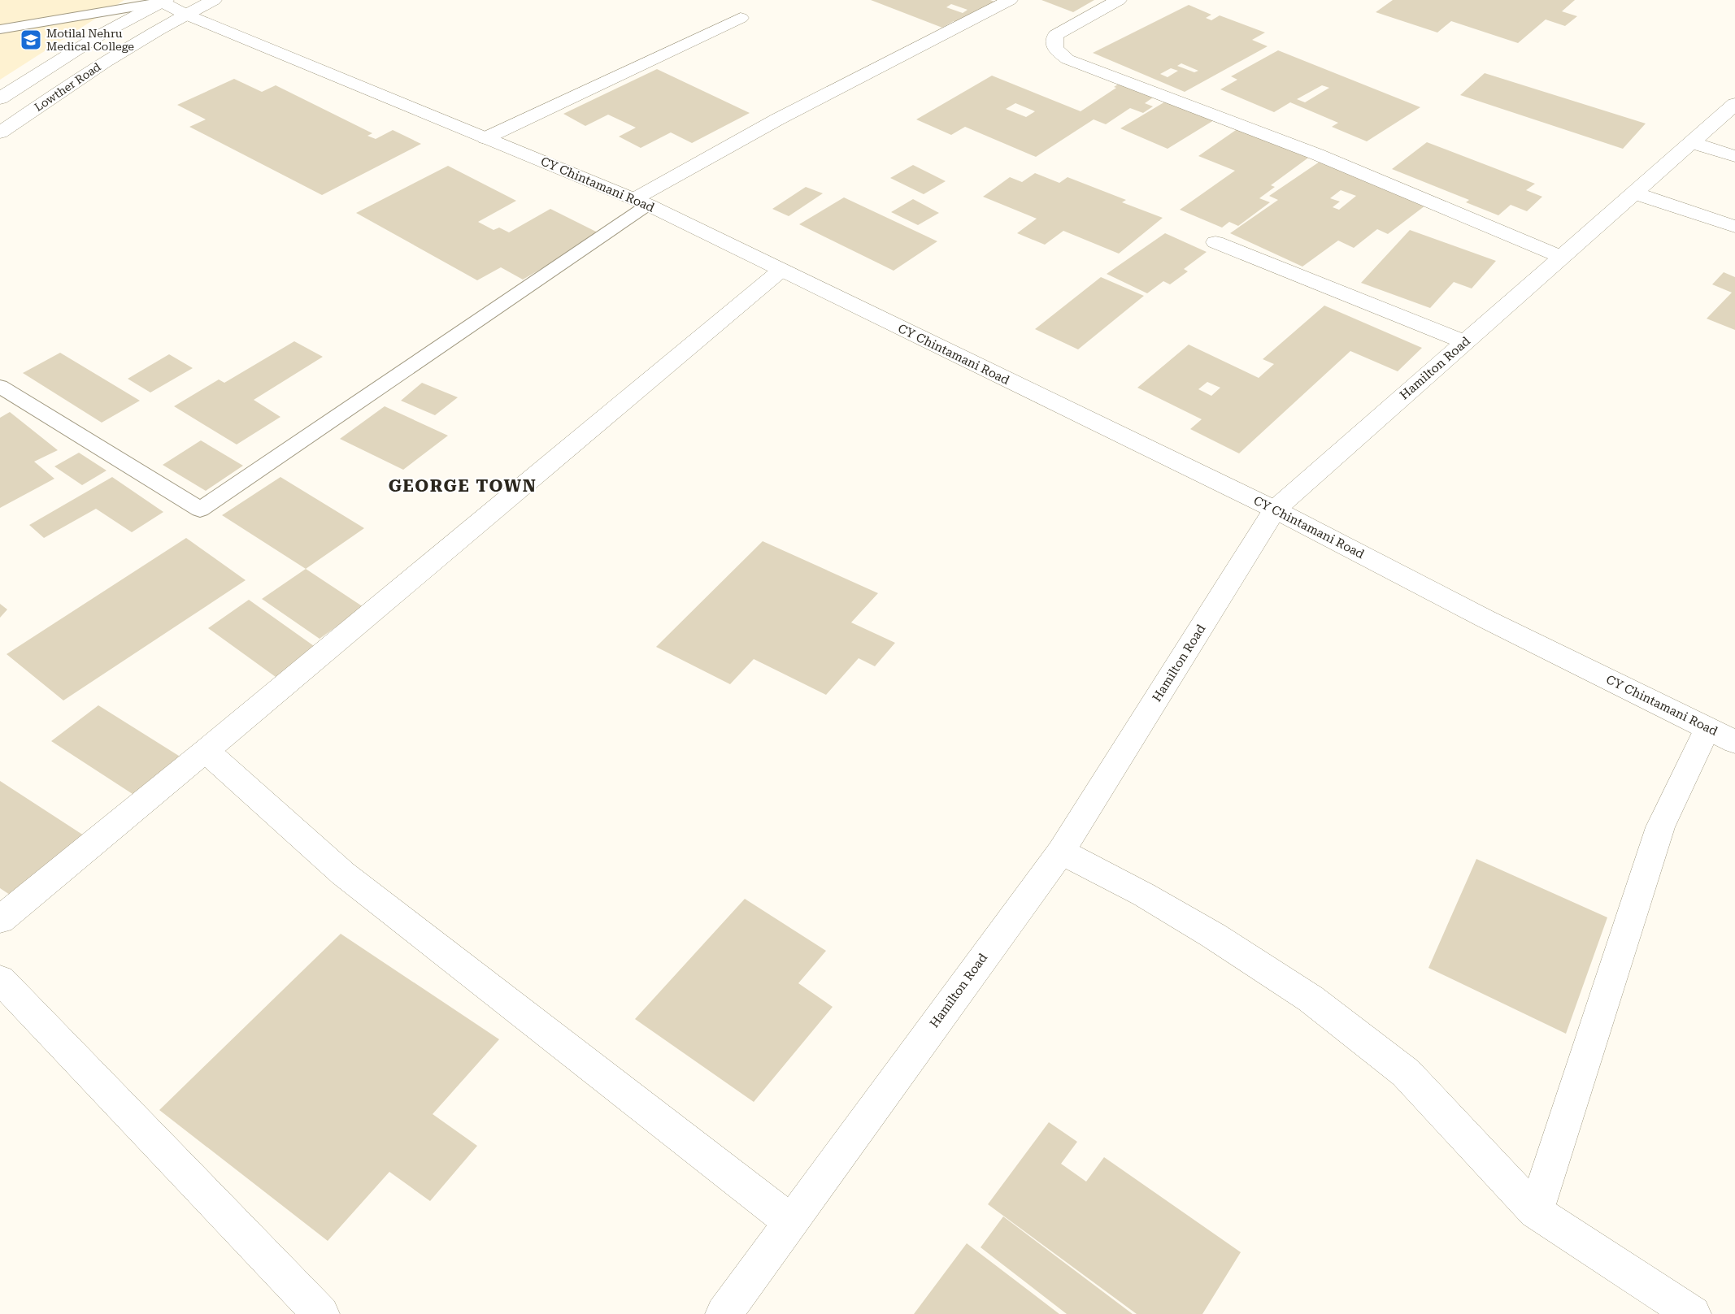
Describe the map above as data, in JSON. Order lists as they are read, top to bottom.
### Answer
{
  "streets": {
    "street": ["Lowther Road", "CY Chintamani Road", "Hamilton Road"]
  },
  "crossings": [
    ["Lowther Road", "CY Chintamani Road"],
    ["CY Chintamani Road", "Hamilton Road"]
  ],
  "districts": ["GEORGE TOWN"],
  "places": {
    "school or university": ["Motilal Nehru Medical College"]
  }
}
